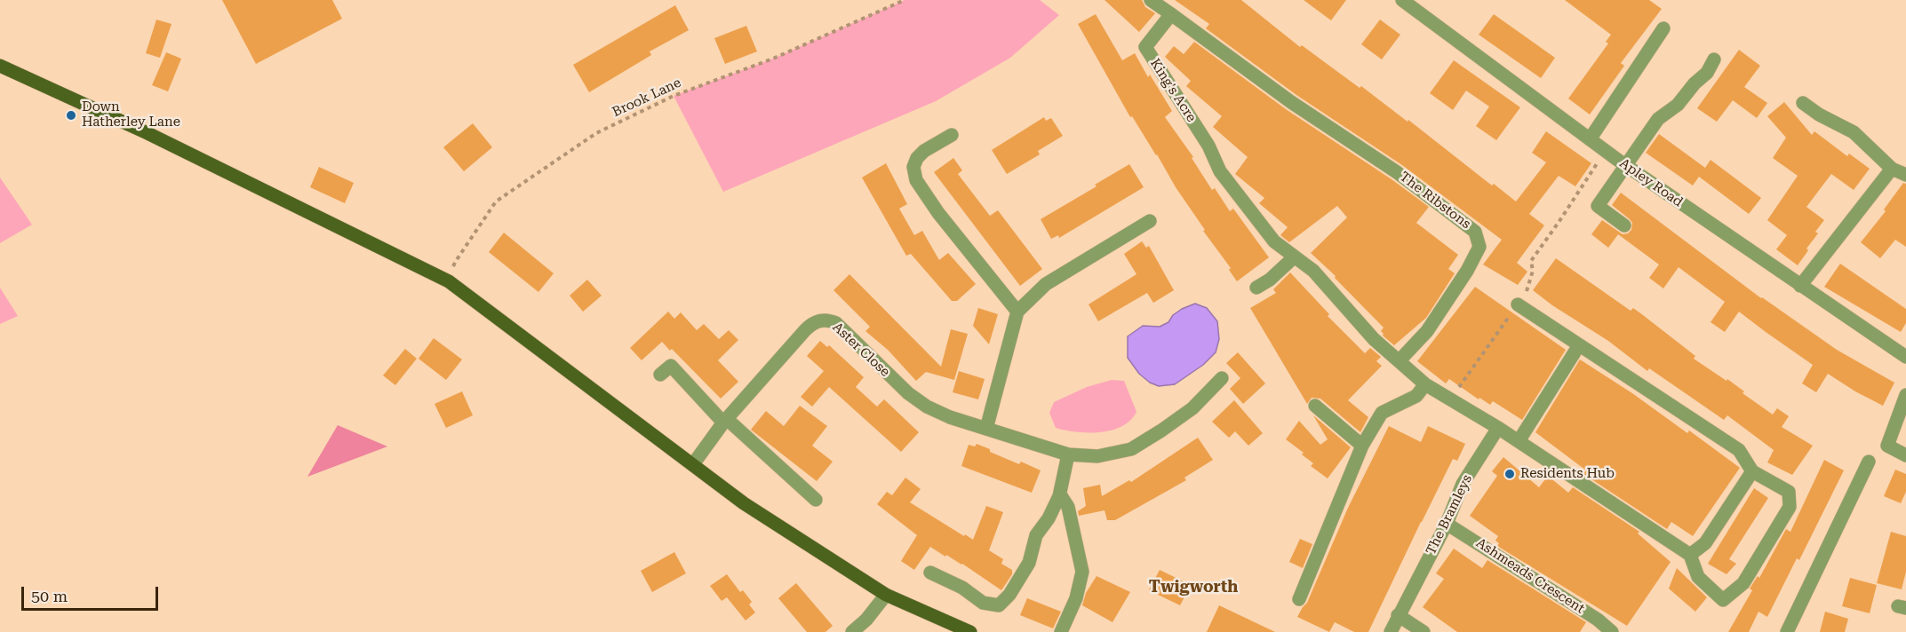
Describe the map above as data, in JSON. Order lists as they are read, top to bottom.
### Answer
{
  "streets": {
    "street": [
      "King's Acre",
      "Apley Road",
      "The Ribstons",
      "Aster Close",
      "The Bramleys",
      "Ashmeads Crescent"
    ],
    "path": ["Brook Lane"]
  },
  "crossings": [
    ["King's Acre", "The Ribstons"],
    ["The Bramleys", "Ashmeads Crescent"]
  ],
  "districts": ["Twigworth"],
  "places": ["Down Hatherley Lane", "Residents Hub"],
  "scale_bar": "50 m"
}
